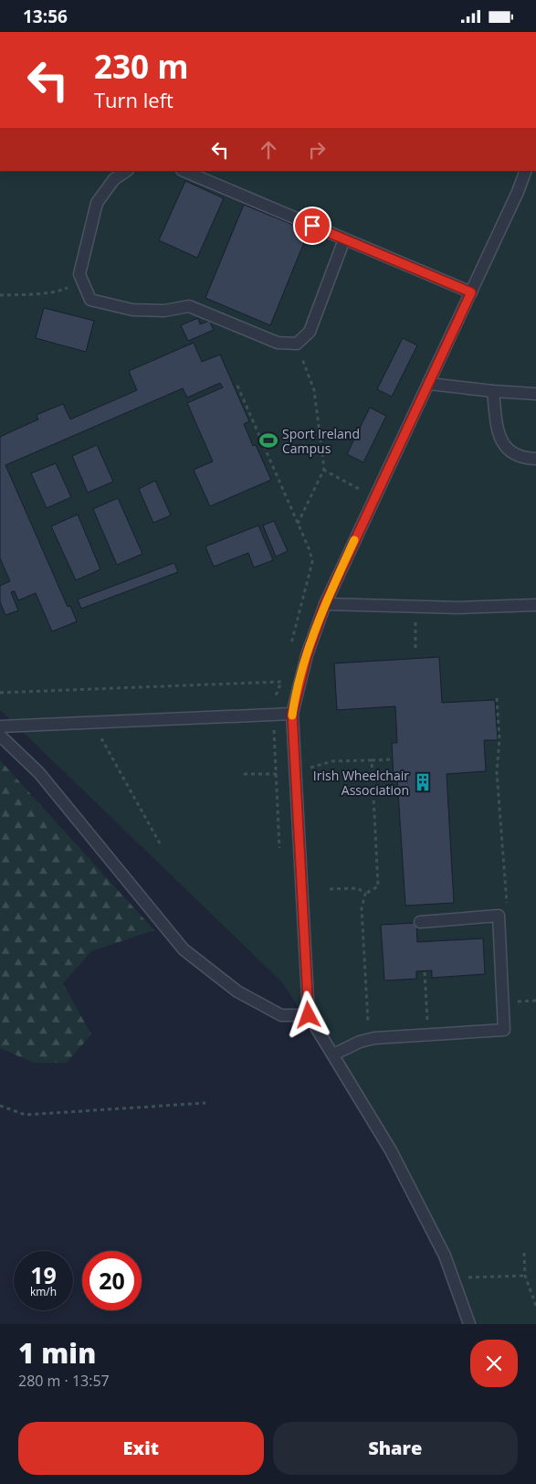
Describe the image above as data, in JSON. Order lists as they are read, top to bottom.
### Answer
{
  "places": {
    "sports": ["Sport Ireland Campus"],
    "building": ["Irish Wheelchair Association"]
  },
  "page": {
    "status": "13:56",
    "turn": ["230 m", "Turn left"],
    "speed": "19 km/h",
    "limit": "20",
    "heading": ["1 min", "280 m · 13:57"],
    "buttons": ["Exit", "Share"]
  }
}
